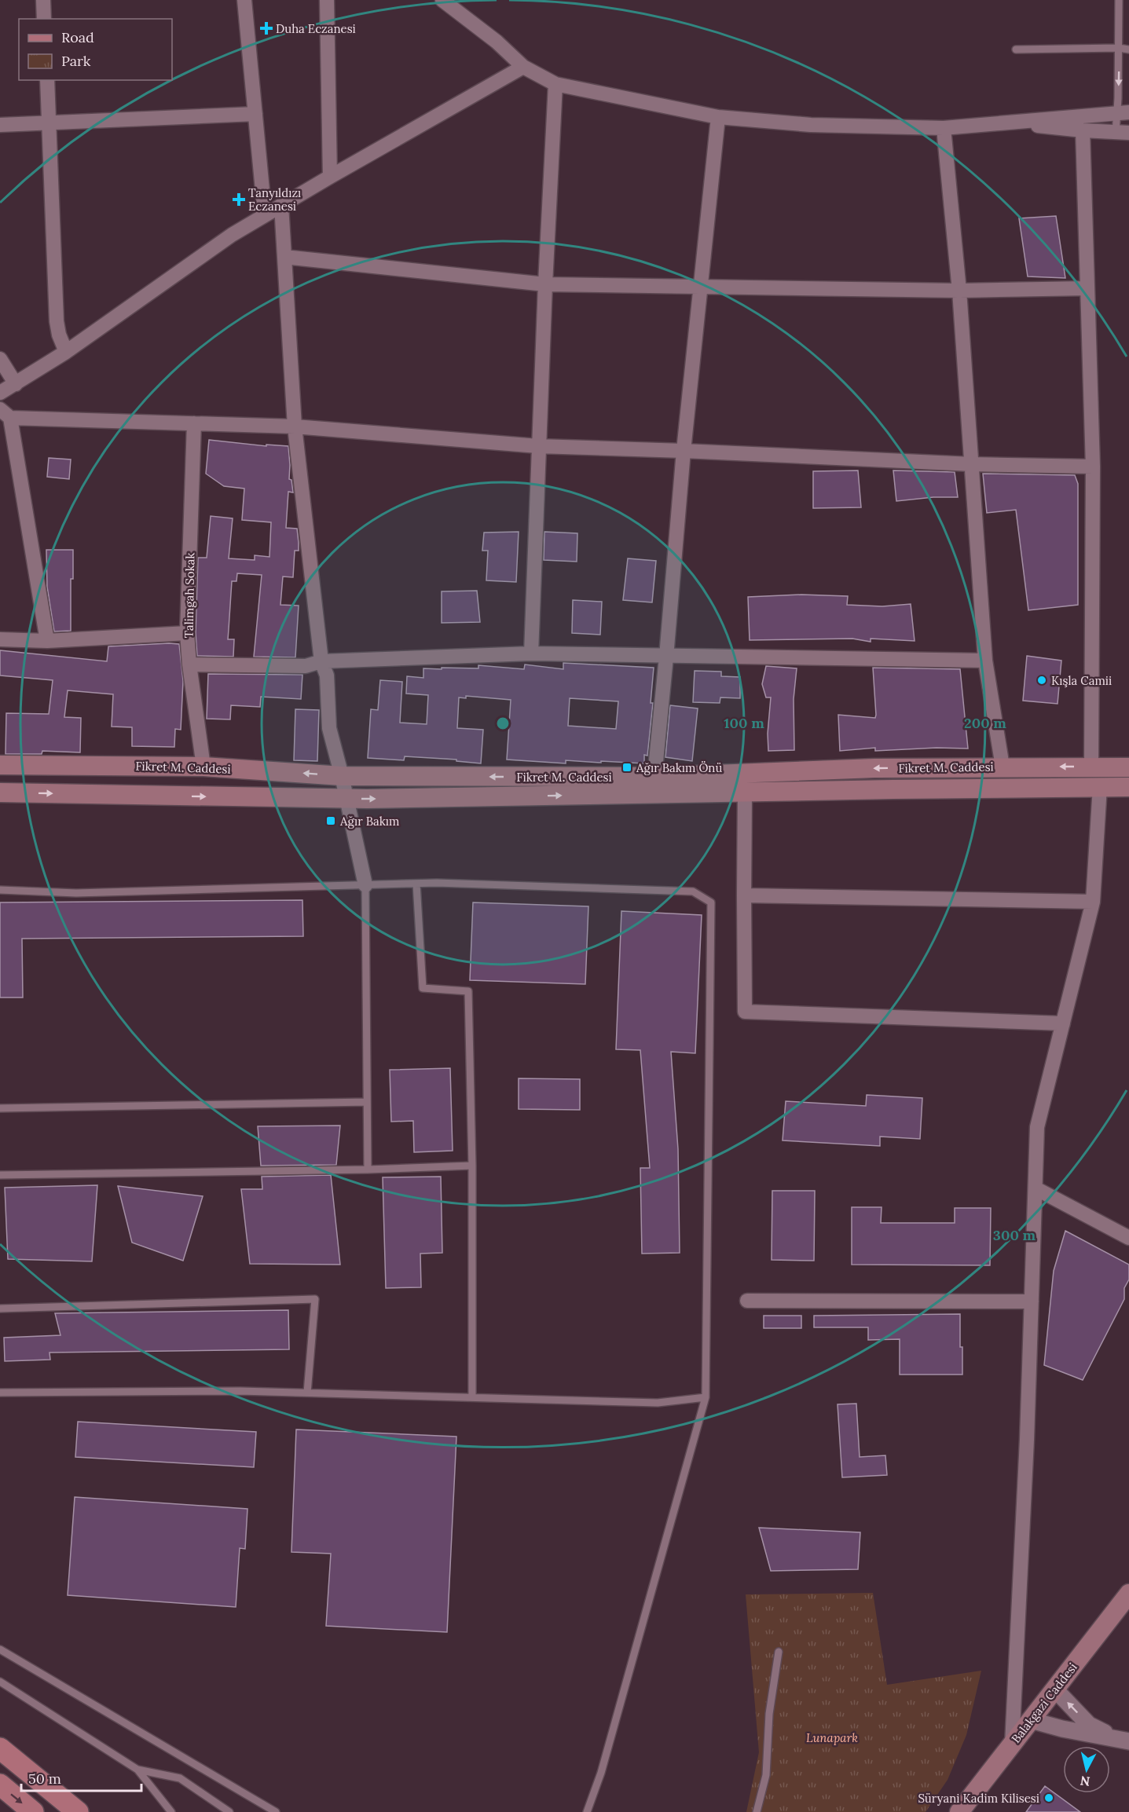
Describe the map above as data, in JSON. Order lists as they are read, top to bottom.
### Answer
{
  "streets": {
    "main road": ["Fikret M. Caddesi", "Balakgazi Caddesi"],
    "street": ["Talimgah Sokak"]
  },
  "crossings": [
    ["Talimgah Sokak", "Fikret M. Caddesi"]
  ],
  "parks": ["Lunapark"],
  "places": {
    "health": ["Duha Eczanesi", "Tanyıldızı Eczanesi"],
    "other": ["Kışla Camii", "Süryani Kadim Kilisesi"],
    "transit": ["Ağır Bakım Önü", "Ağır Bakım"]
  },
  "legend": ["Road", "Park"],
  "scale_bar": "50 m",
  "north": "bottom",
  "rings": ["100 m", "200 m", "300 m"]
}
